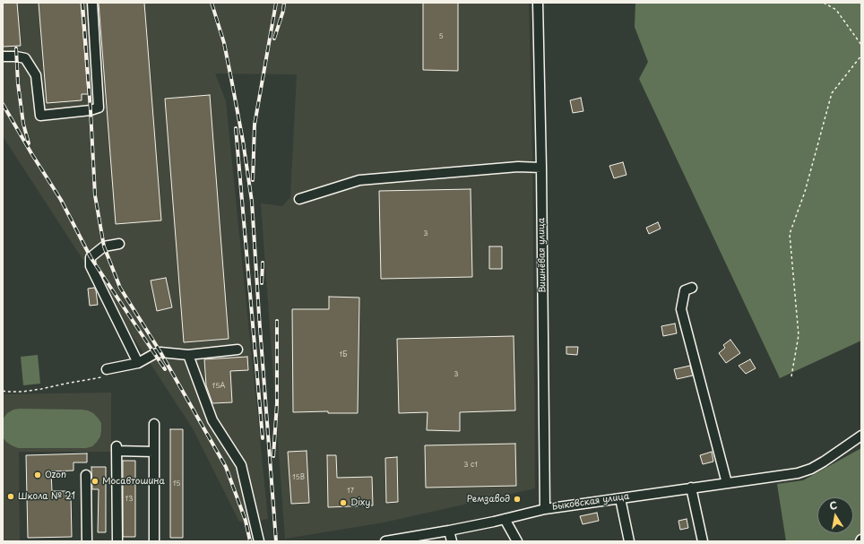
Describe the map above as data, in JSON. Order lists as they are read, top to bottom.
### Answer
{
  "streets": {
    "street": ["Вишнёвая улица", "Быковская улица"]
  },
  "crossings": [
    ["Вишнёвая улица", "Быковская улица"]
  ],
  "places": [
    "Ozon",
    "Мосавтошина",
    "Школа № 21",
    "Ремзавод",
    "Dixy"
  ],
  "house_numbers": [
    "5",
    "3",
    "1Б",
    "3",
    "15А",
    "3 с1",
    "15В",
    "15",
    "17",
    "13"
  ],
  "north": "top"
}
